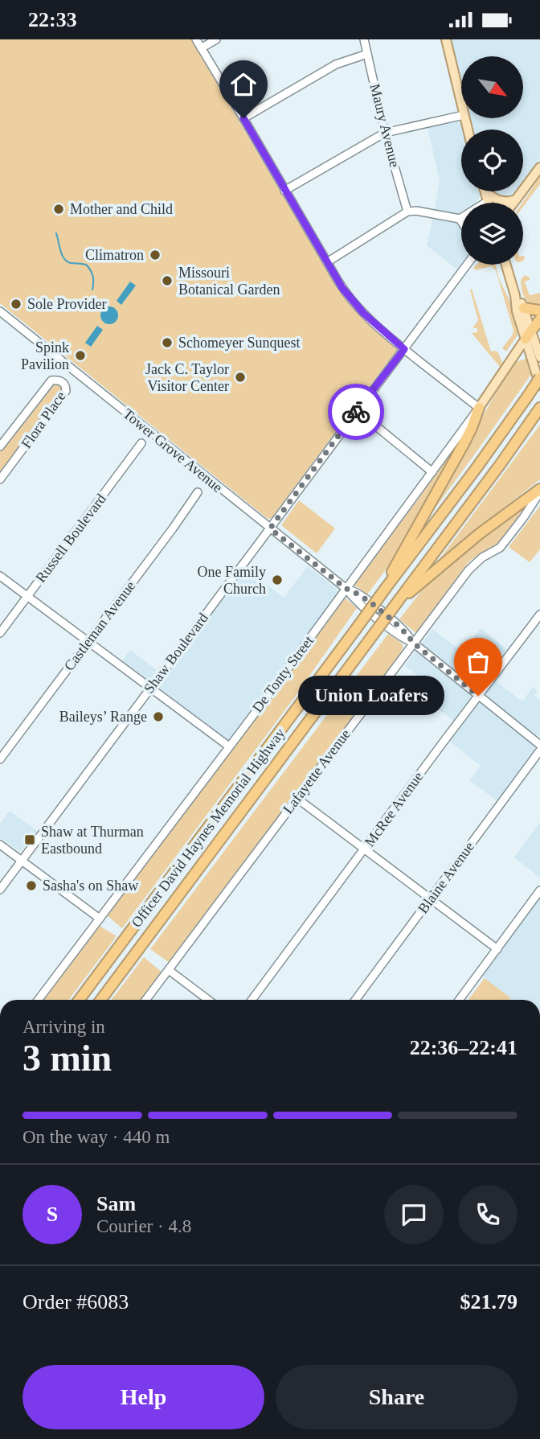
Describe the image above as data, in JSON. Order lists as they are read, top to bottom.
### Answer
{
  "streets": {
    "highway": ["Officer David Haynes Memorial Highway"],
    "main road": ["De Tonty Street"],
    "street": [
      "Maury Avenue",
      "Flora Place",
      "Tower Grove Avenue",
      "Russell Boulevard",
      "Castleman Avenue",
      "Shaw Boulevard",
      "Lafayette Avenue",
      "McRee Avenue",
      "Blaine Avenue"
    ]
  },
  "crossings": [
    ["Tower Grove Avenue", "Shaw Boulevard"],
    ["Tower Grove Avenue", "De Tonty Street"],
    ["Tower Grove Avenue", "Lafayette Avenue"],
    ["Tower Grove Avenue", "McRee Avenue"]
  ],
  "places": {
    "other": [
      "Mother and Child",
      "Climatron",
      "Missouri Botanical Garden",
      "Sole Provider",
      "Schomeyer Sunquest",
      "Spink Pavilion",
      "Jack C. Taylor Visitor Center",
      "One Family Church",
      "Union Loafers",
      "Baileys’ Range",
      "Sasha's on Shaw"
    ],
    "transit": ["Shaw at Thurman Eastbound"]
  },
  "north": "bottom right",
  "page": {
    "status": "22:33",
    "bubble": "Union Loafers",
    "heading": ["3 min", "Arriving in", "22:36–22:41"],
    "panel": [
      "Sam",
      "Courier · 4.8",
      "Order #6083",
      "$21.79"
    ],
    "bar": "On the way · 440 m",
    "round": "S",
    "buttons": ["Help", "Share"]
  }
}
